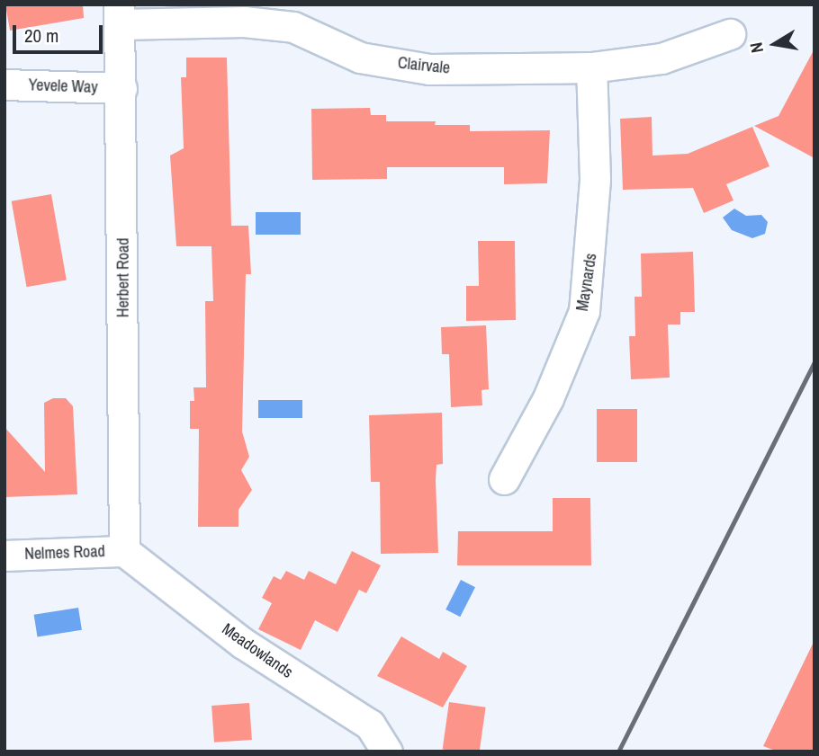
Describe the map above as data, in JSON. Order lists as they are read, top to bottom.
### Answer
{
  "streets": {
    "street": [
      "Clairvale",
      "Yevele Way",
      "Herbert Road",
      "Maynards",
      "Nelmes Road",
      "Meadowlands"
    ]
  },
  "crossings": [
    ["Clairvale", "Herbert Road"],
    ["Clairvale", "Maynards"],
    ["Yevele Way", "Herbert Road"],
    ["Herbert Road", "Nelmes Road"],
    ["Herbert Road", "Meadowlands"],
    ["Nelmes Road", "Meadowlands"]
  ],
  "scale_bar": "20 m",
  "north": "left"
}
